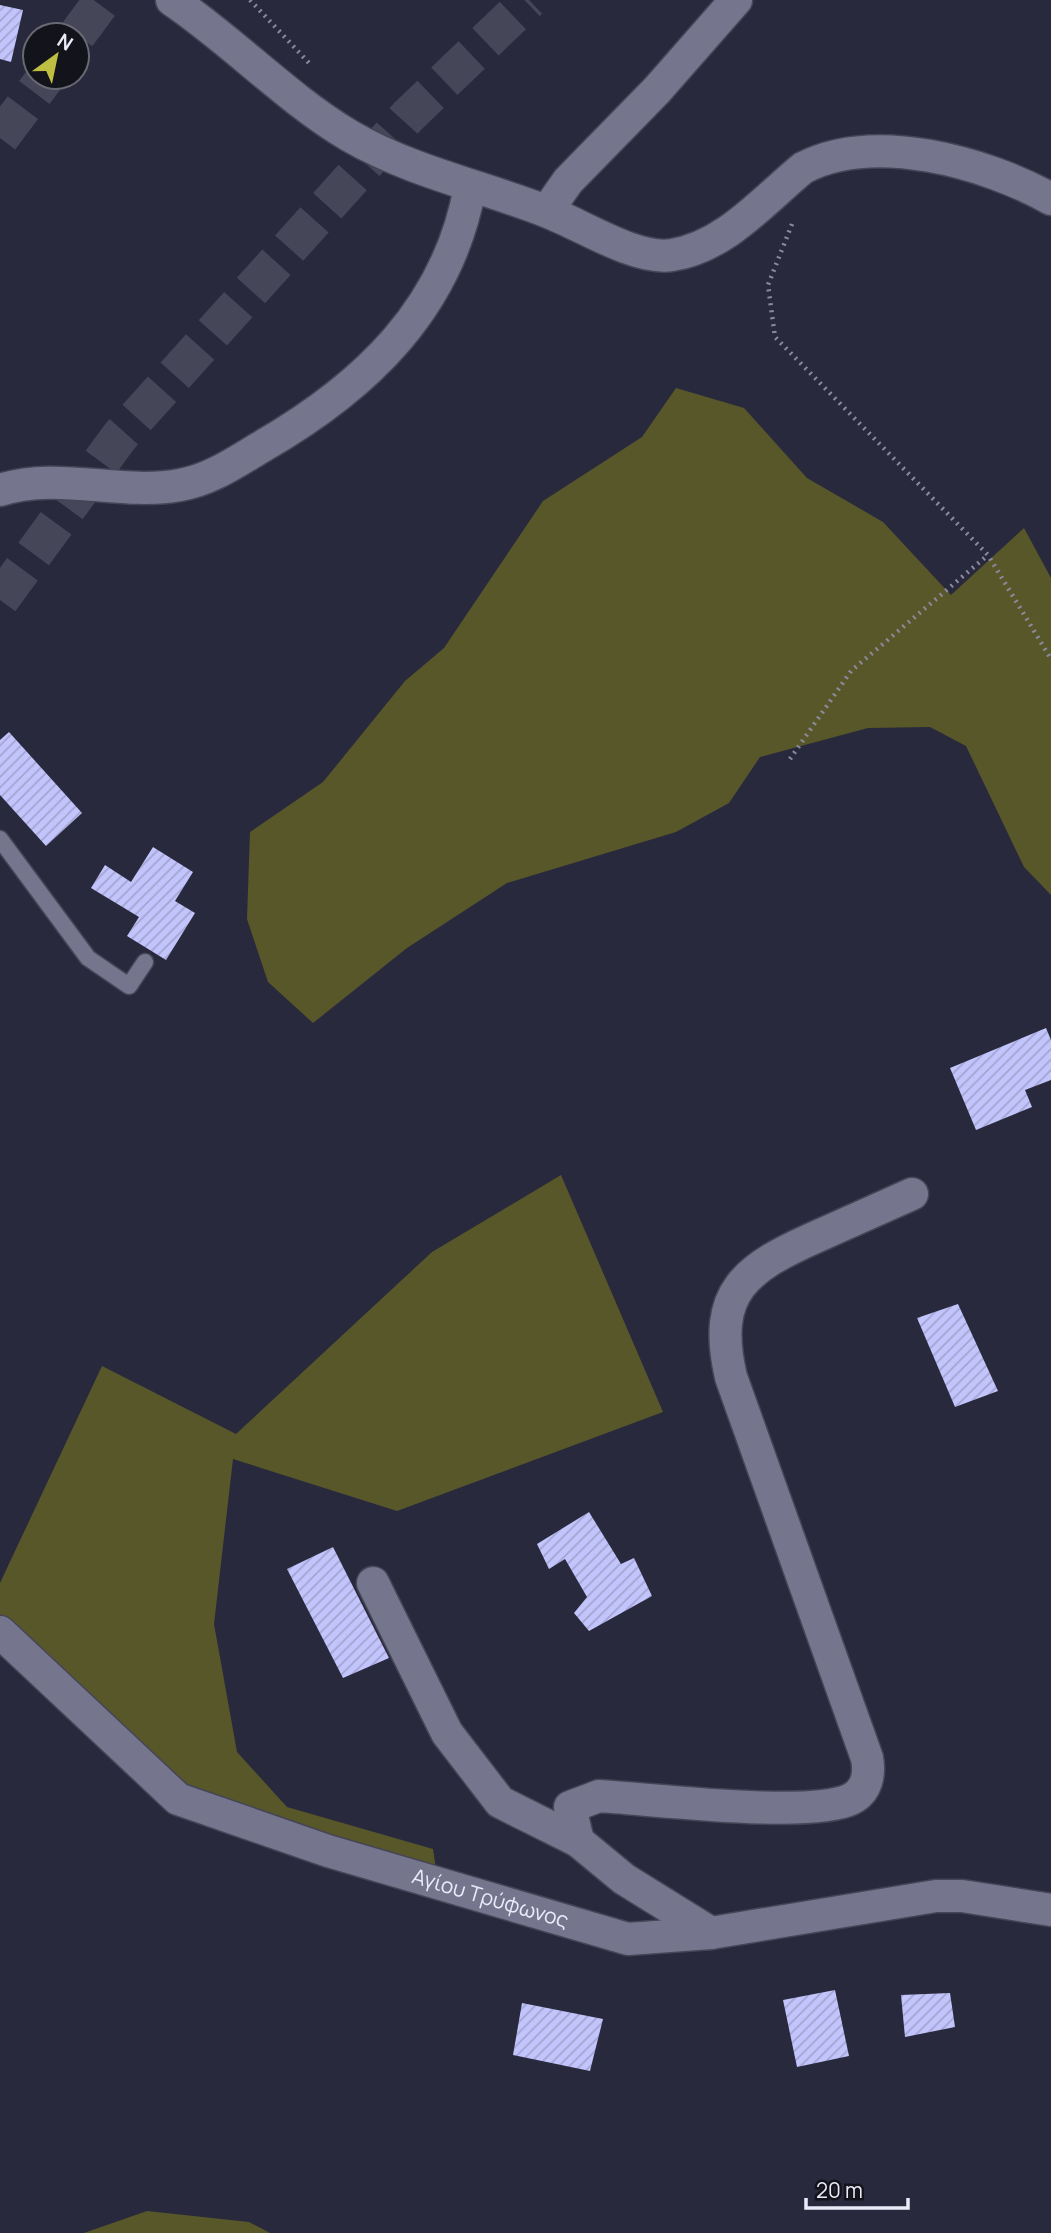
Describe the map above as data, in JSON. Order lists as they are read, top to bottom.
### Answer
{
  "streets": {
    "street": ["Αγίου Τρύφωνος"]
  },
  "scale_bar": "20 m",
  "north": "top right"
}
